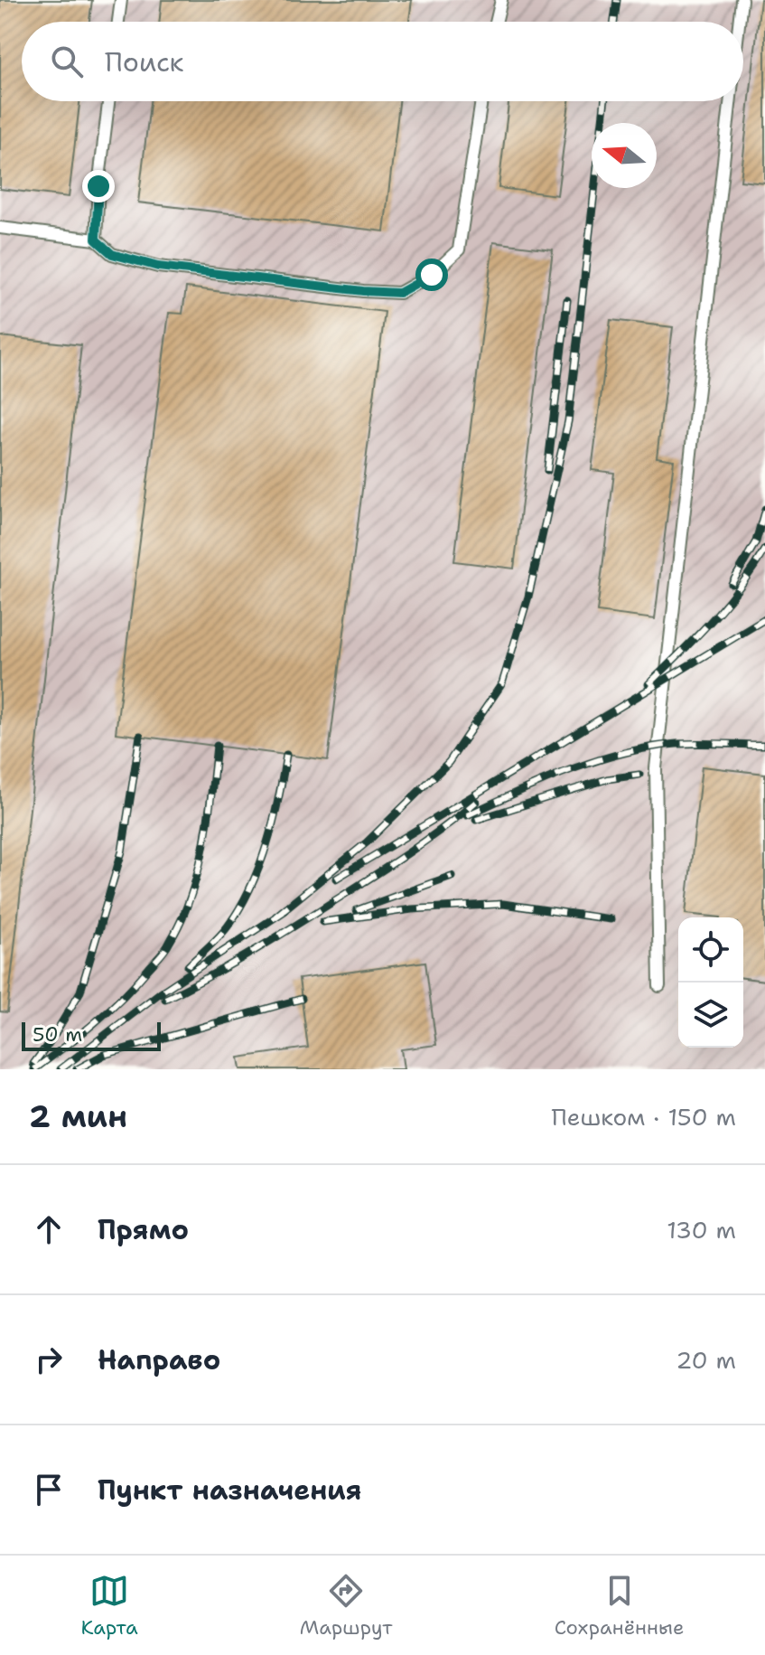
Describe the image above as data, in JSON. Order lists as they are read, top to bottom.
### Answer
{
  "scale_bar": "50 m",
  "north": "left",
  "page": {
    "search": "Поиск",
    "scale": "50 m",
    "heading": ["2 мин", "Пешком · 150 m"],
    "list": [
      ["Прямо", "130 m"],
      ["Направо", "20 m"],
      "Пункт назначения"
    ],
    "nav": ["Карта", "Маршрут", "Сохранённые"]
  }
}
